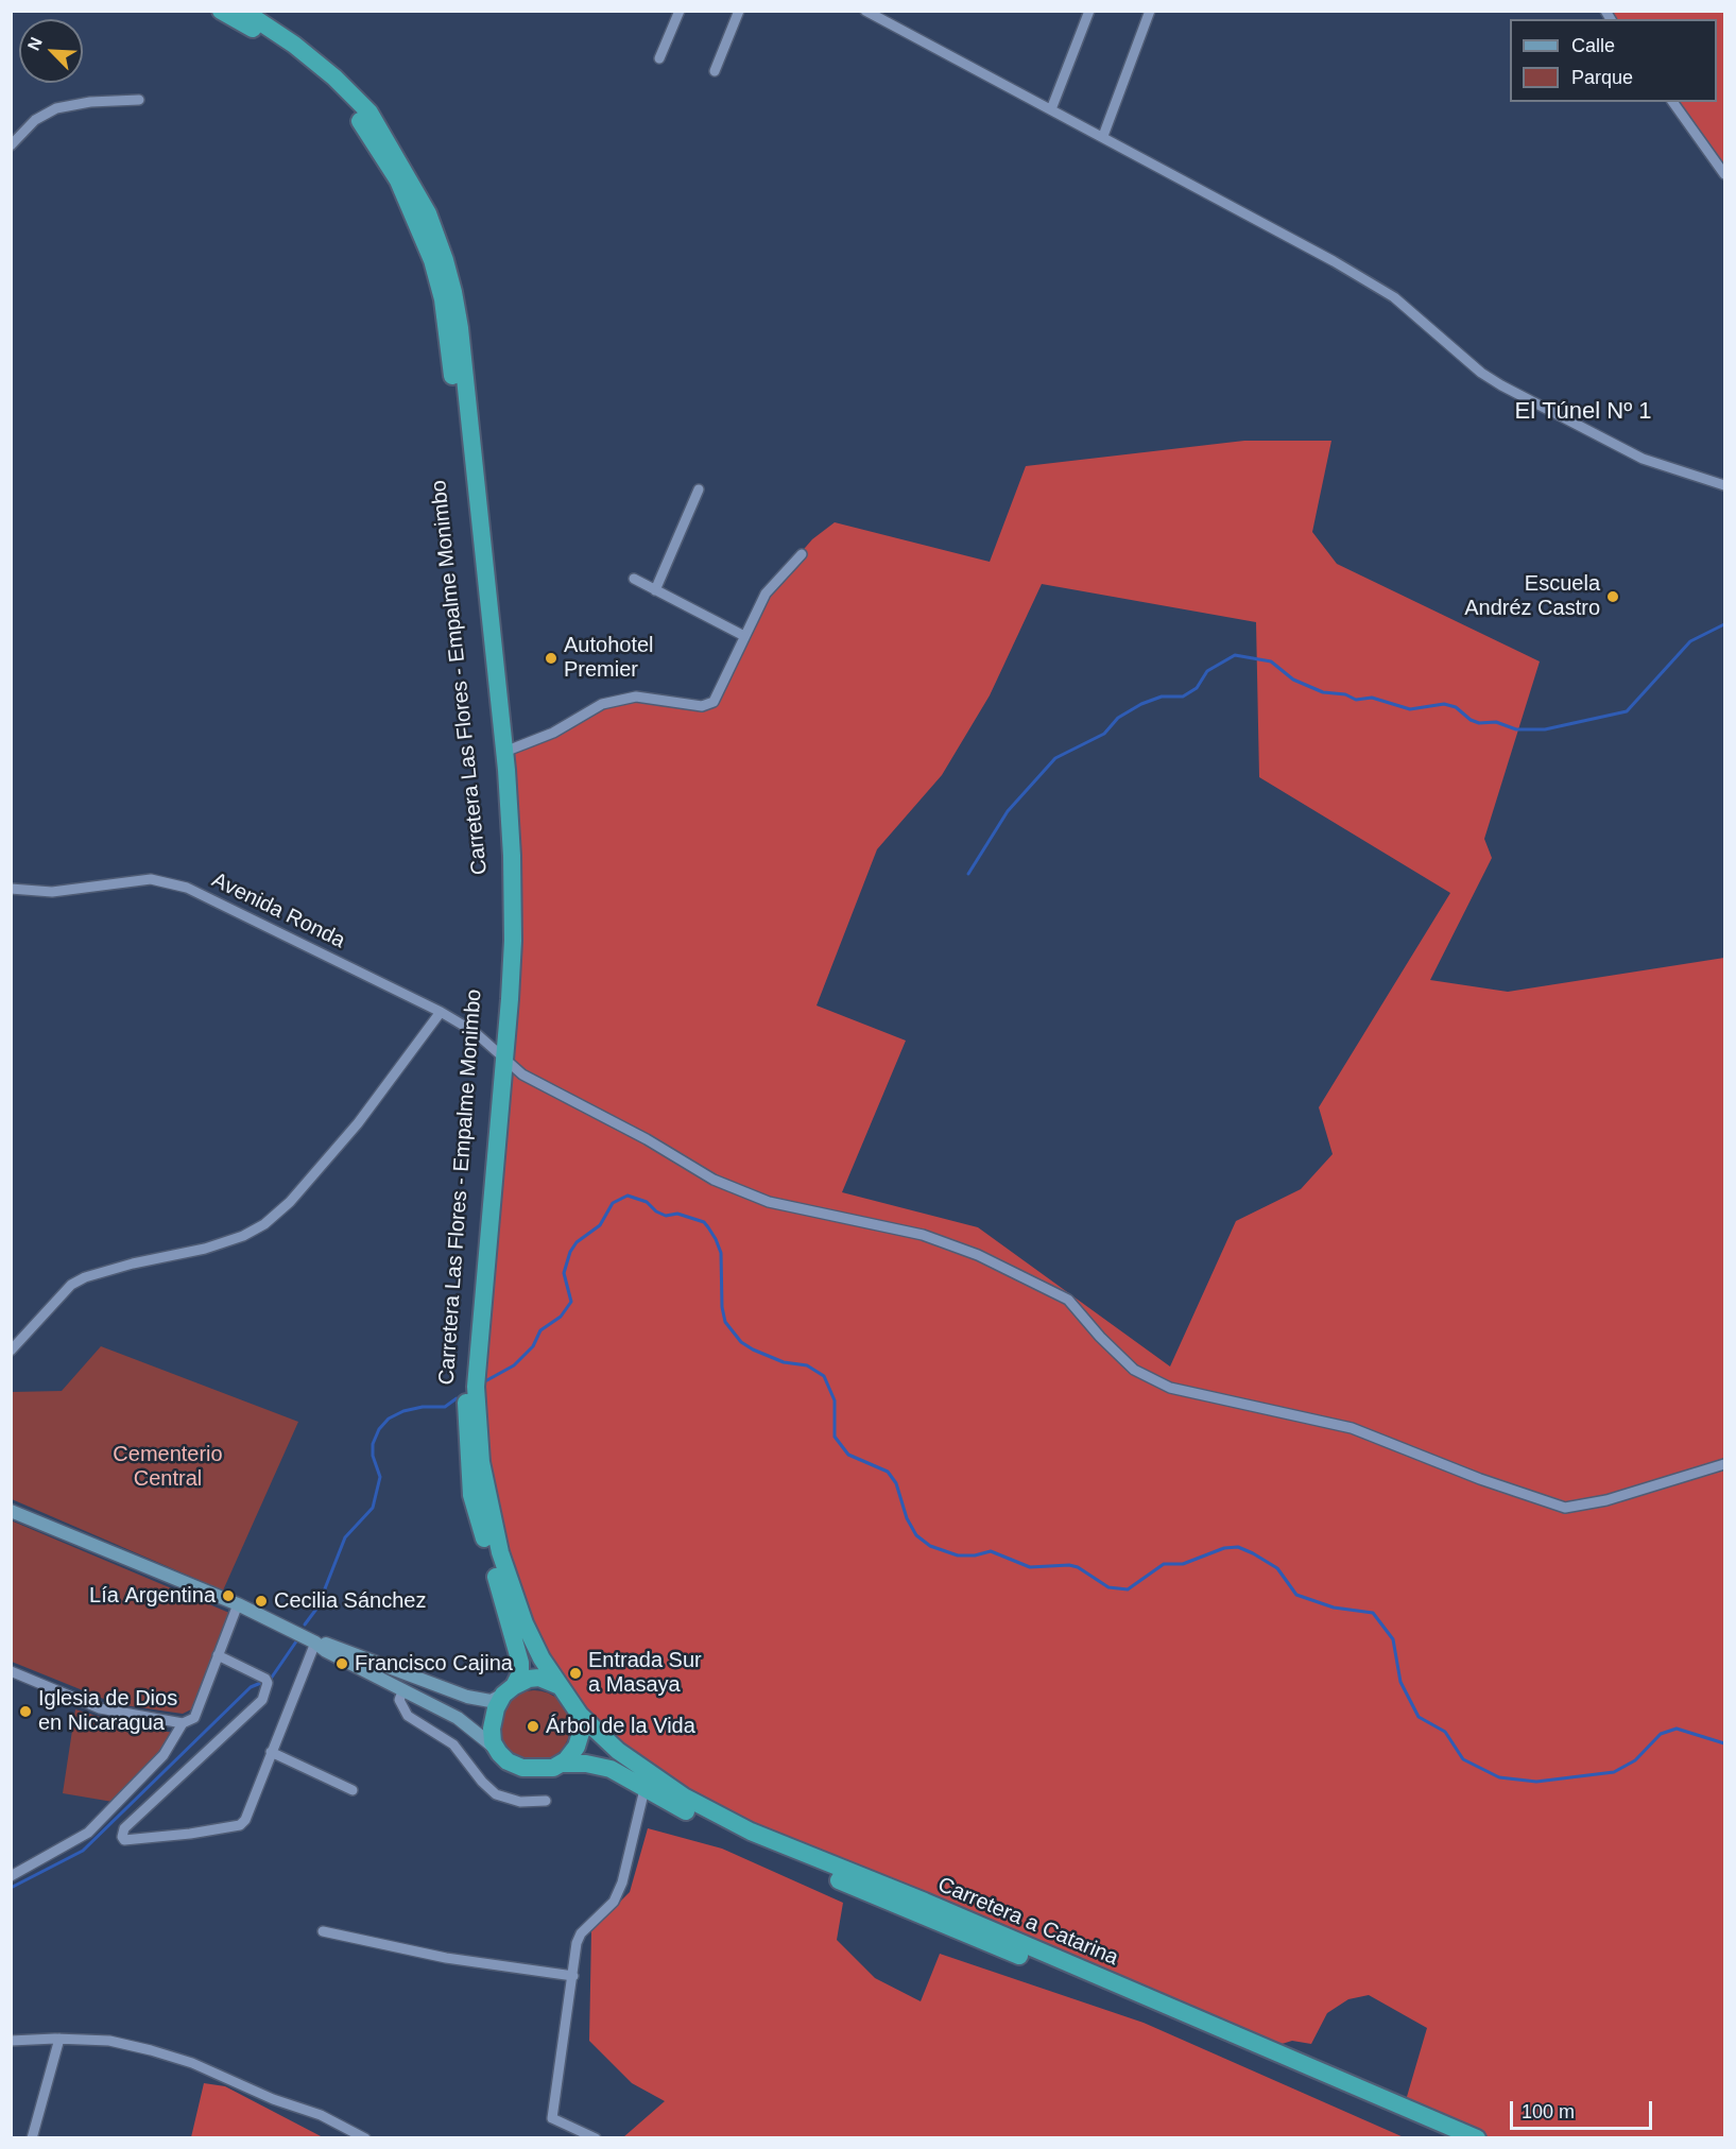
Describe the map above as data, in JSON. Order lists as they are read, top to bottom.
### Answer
{
  "streets": {
    "highway": ["Carretera Las Flores - Empalme Monimbo", "Carretera a Catarina"],
    "street": ["Avenida Ronda"]
  },
  "crossings": [
    ["Carretera Las Flores - Empalme Monimbo", "Avenida Ronda"],
    ["Carretera Las Flores - Empalme Monimbo", "Carretera a Catarina"]
  ],
  "districts": ["El Túnel Nº 1"],
  "parks": ["Cementerio Central"],
  "places": [
    "Escuela Andréz Castro",
    "Autohotel Premier",
    "Lía Argentina",
    "Cecilia Sánchez",
    "Francisco Cajina",
    "Entrada Sur a Masaya",
    "Iglesia de Dios en Nicaragua",
    "Árbol de la Vida"
  ],
  "legend": ["Calle", "Parque"],
  "scale_bar": "100 m",
  "north": "top left"
}
